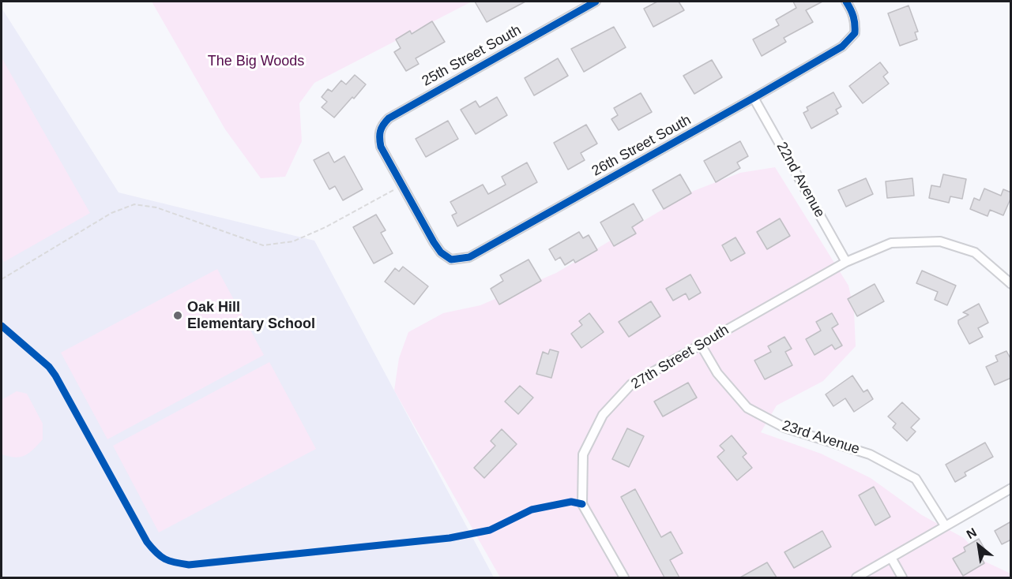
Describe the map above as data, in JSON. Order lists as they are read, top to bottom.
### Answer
{
  "streets": {
    "street": [
      "25th Street South",
      "26th Street South",
      "22nd Avenue",
      "27th Street South",
      "23rd Avenue"
    ]
  },
  "crossings": [
    ["25th Street South", "26th Street South"],
    ["26th Street South", "22nd Avenue"],
    ["22nd Avenue", "27th Street South"],
    ["27th Street South", "23rd Avenue"]
  ],
  "parks": ["The Big Woods"],
  "places": ["Oak Hill Elementary School"],
  "north": "top left"
}
